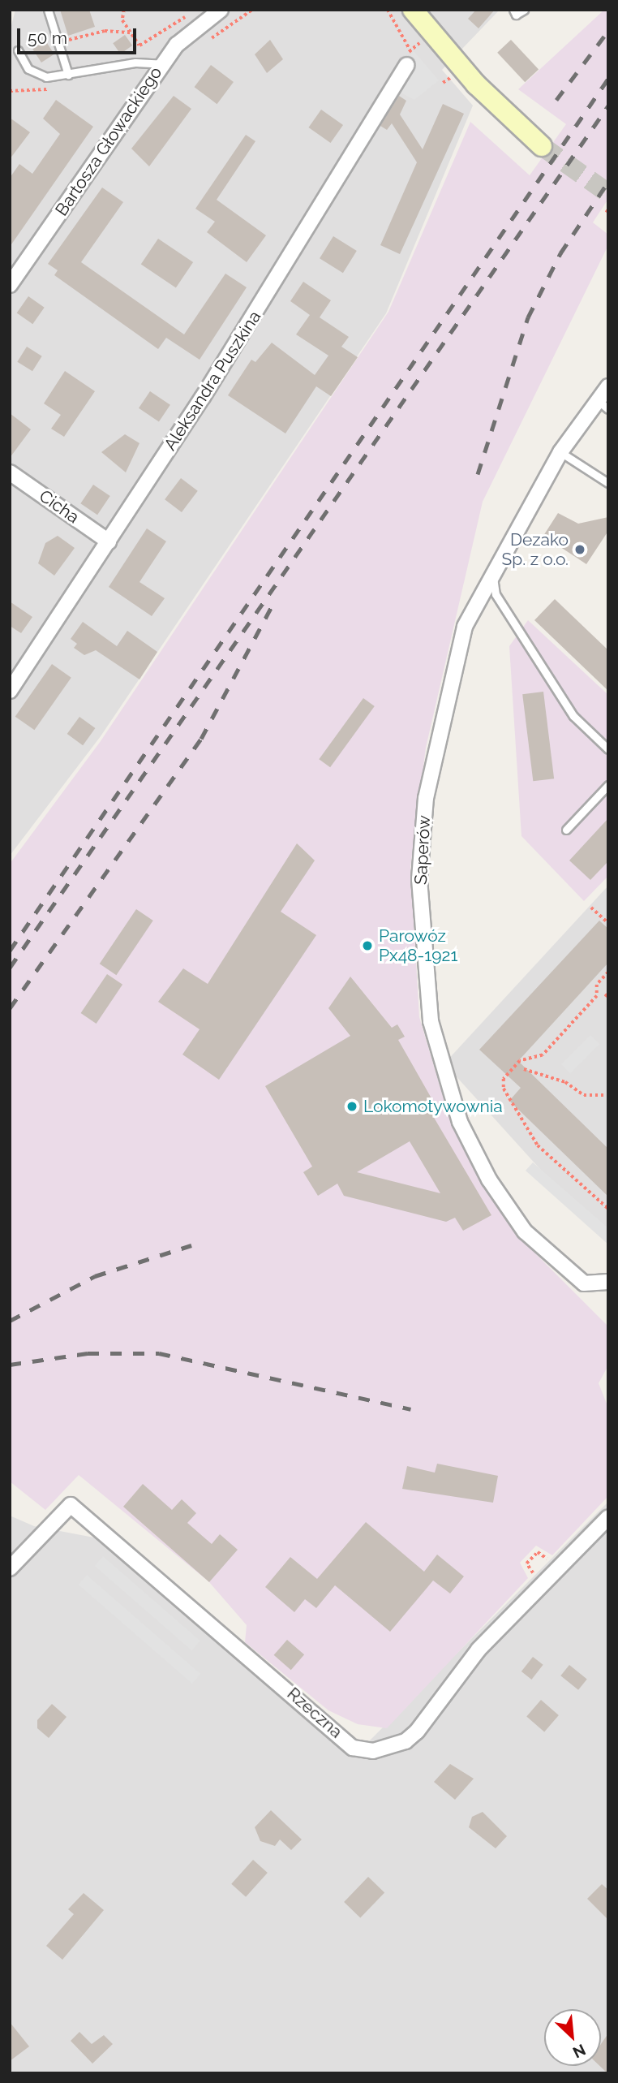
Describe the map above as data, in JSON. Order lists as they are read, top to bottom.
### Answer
{
  "streets": {
    "street": [
      "Bartosza Głowackiego",
      "Aleksandra Puszkina",
      "Cicha",
      "Saperów",
      "Rzeczna"
    ]
  },
  "crossings": [
    ["Aleksandra Puszkina", "Cicha"]
  ],
  "places": ["Dezako Sp. z o.o.", "Parowóz Px48-1921", "Lokomotywownia"],
  "scale_bar": "50 m",
  "north": "bottom right"
}
